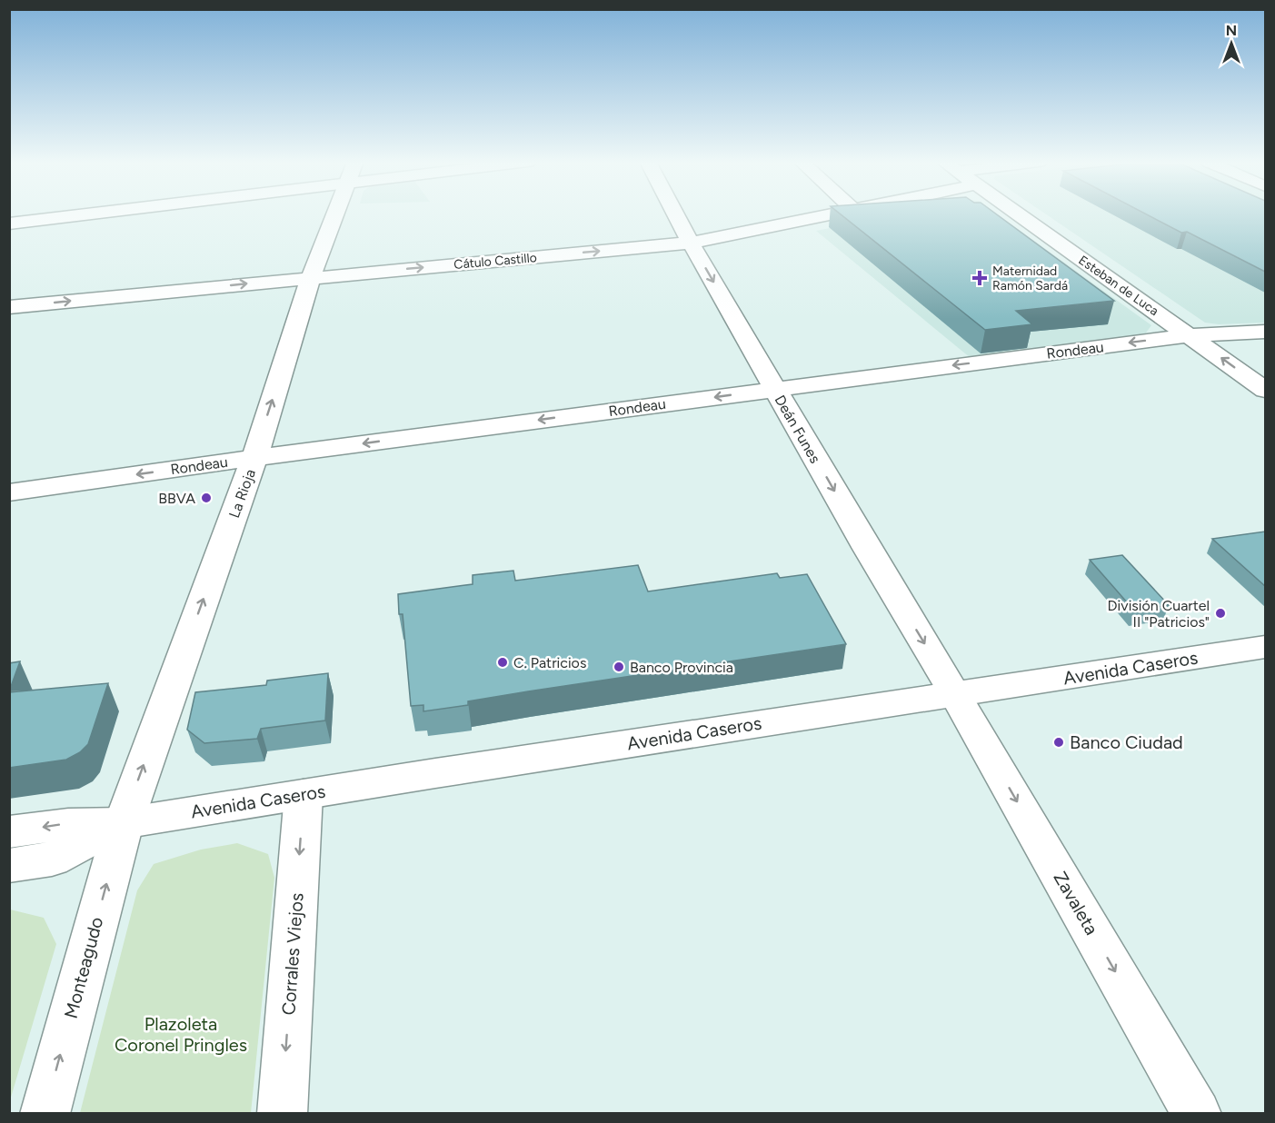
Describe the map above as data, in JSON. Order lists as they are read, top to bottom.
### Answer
{
  "streets": {
    "street": [
      "Cátulo Castillo",
      "Esteban de Luca",
      "Rondeau",
      "Deán Funes",
      "La Rioja",
      "Avenida Caseros",
      "Zavaleta",
      "Corrales Viejos",
      "Monteagudo"
    ]
  },
  "crossings": [
    ["Cátulo Castillo", "Deán Funes"],
    ["Cátulo Castillo", "La Rioja"],
    ["Esteban de Luca", "Rondeau"],
    ["Rondeau", "Deán Funes"],
    ["Rondeau", "La Rioja"],
    ["Deán Funes", "Avenida Caseros"],
    ["Deán Funes", "Zavaleta"],
    ["La Rioja", "Avenida Caseros"],
    ["La Rioja", "Monteagudo"],
    ["Avenida Caseros", "Zavaleta"],
    ["Avenida Caseros", "Corrales Viejos"],
    ["Avenida Caseros", "Monteagudo"]
  ],
  "one_way": [
    "Cátulo Castillo",
    "Rondeau",
    "Deán Funes",
    "La Rioja",
    "Zavaleta",
    "Corrales Viejos",
    "Monteagudo"
  ],
  "parks": ["Plazoleta Coronel Pringles"],
  "places": {
    "health": ["Maternidad Ramón Sardá"],
    "other": [
      "BBVA",
      "División Cuartel II \"Patricios\"",
      "C. Patricios",
      "Banco Provincia",
      "Banco Ciudad"
    ]
  },
  "north": "top"
}
